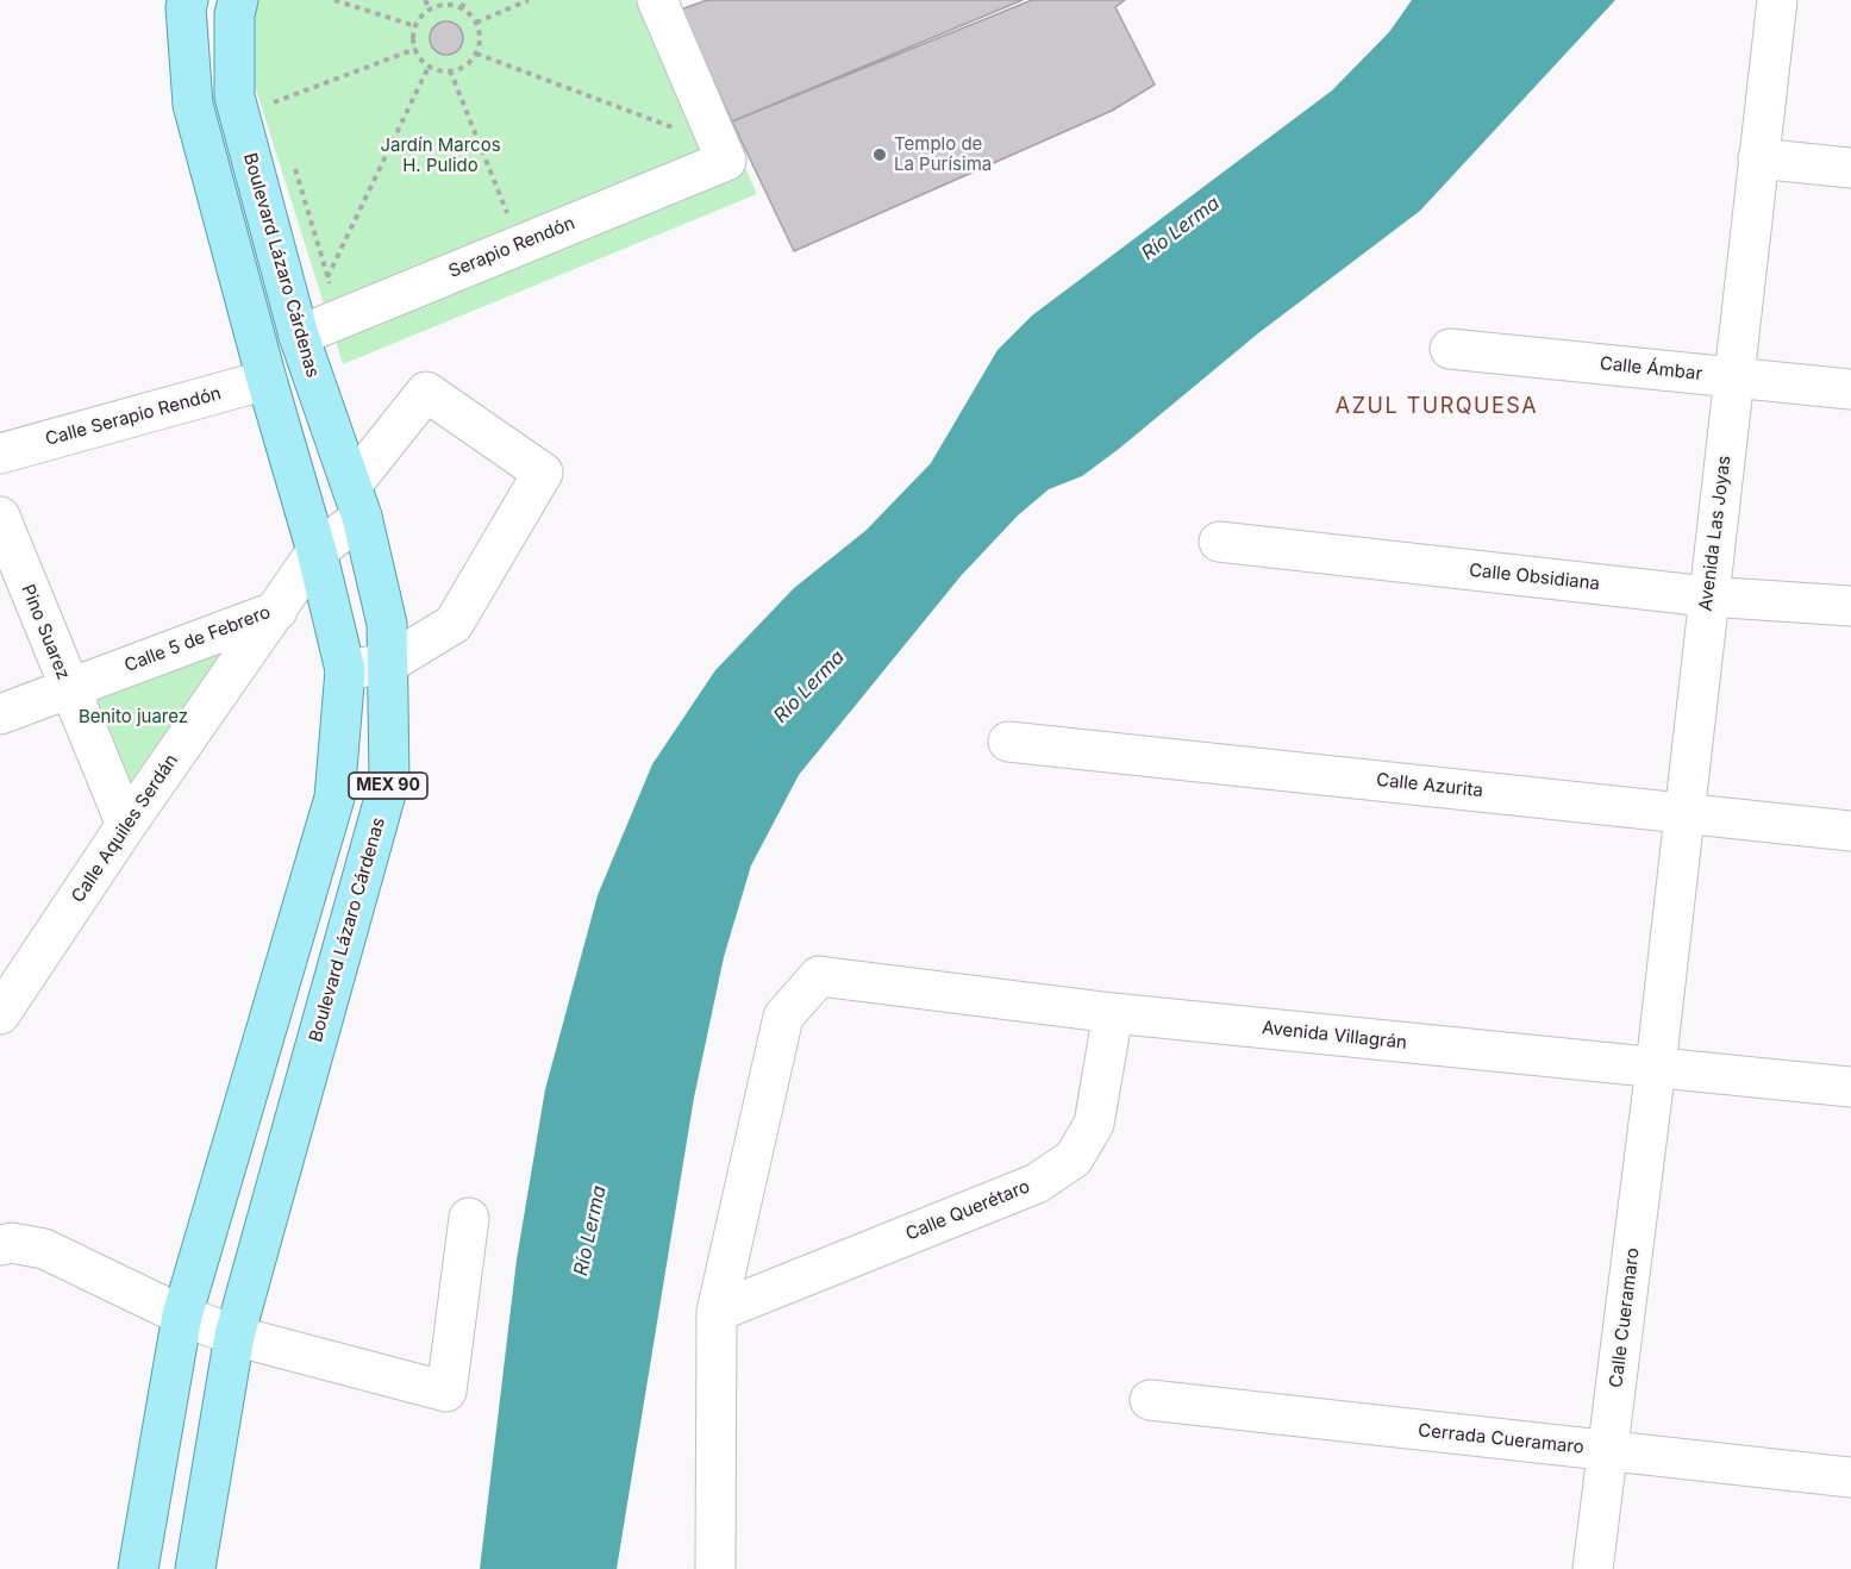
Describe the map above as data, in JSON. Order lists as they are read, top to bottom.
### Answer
{
  "streets": {
    "main road": ["Boulevard Lázaro Cárdenas", "MEX 90"],
    "street": [
      "Serapio Rendón",
      "Calle Ámbar",
      "Calle Serapio Rendón",
      "Avenida Las Joyas",
      "Calle Obsidiana",
      "Pino Suarez",
      "Calle 5 de Febrero",
      "Calle Azurita",
      "Calle Aquiles Serdán",
      "Avenida Villagrán",
      "Calle Querétaro",
      "Calle Cueramaro",
      "Cerrada Cueramaro"
    ]
  },
  "crossings": [
    ["Serapio Rendón", "Boulevard Lázaro Cárdenas"],
    ["Boulevard Lázaro Cárdenas", "Calle 5 de Febrero"],
    ["Calle Ámbar", "Avenida Las Joyas"],
    ["Calle Serapio Rendón", "MEX 90"],
    ["Avenida Las Joyas", "Calle Obsidiana"],
    ["Avenida Las Joyas", "Calle Azurita"],
    ["Avenida Las Joyas", "Avenida Villagrán"],
    ["Avenida Las Joyas", "Calle Cueramaro"],
    ["Pino Suarez", "Calle 5 de Febrero"],
    ["Pino Suarez", "Calle Aquiles Serdán"],
    ["Calle 5 de Febrero", "MEX 90"],
    ["Calle 5 de Febrero", "Calle Aquiles Serdán"],
    ["Avenida Villagrán", "Calle Querétaro"],
    ["Avenida Villagrán", "Calle Cueramaro"],
    ["Calle Cueramaro", "Cerrada Cueramaro"]
  ],
  "districts": ["AZUL TURQUESA"],
  "water": ["Río Lerma"],
  "parks": ["Jardín Marcos H. Pulido", "Benito juarez"],
  "places": ["Templo de La Purísima"]
}
